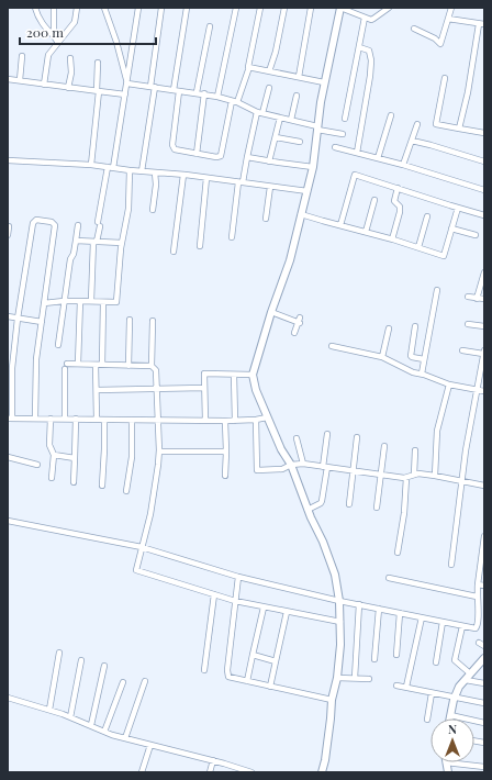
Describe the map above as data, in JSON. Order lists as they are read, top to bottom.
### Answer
{
  "scale_bar": "200 m",
  "north": "top"
}
